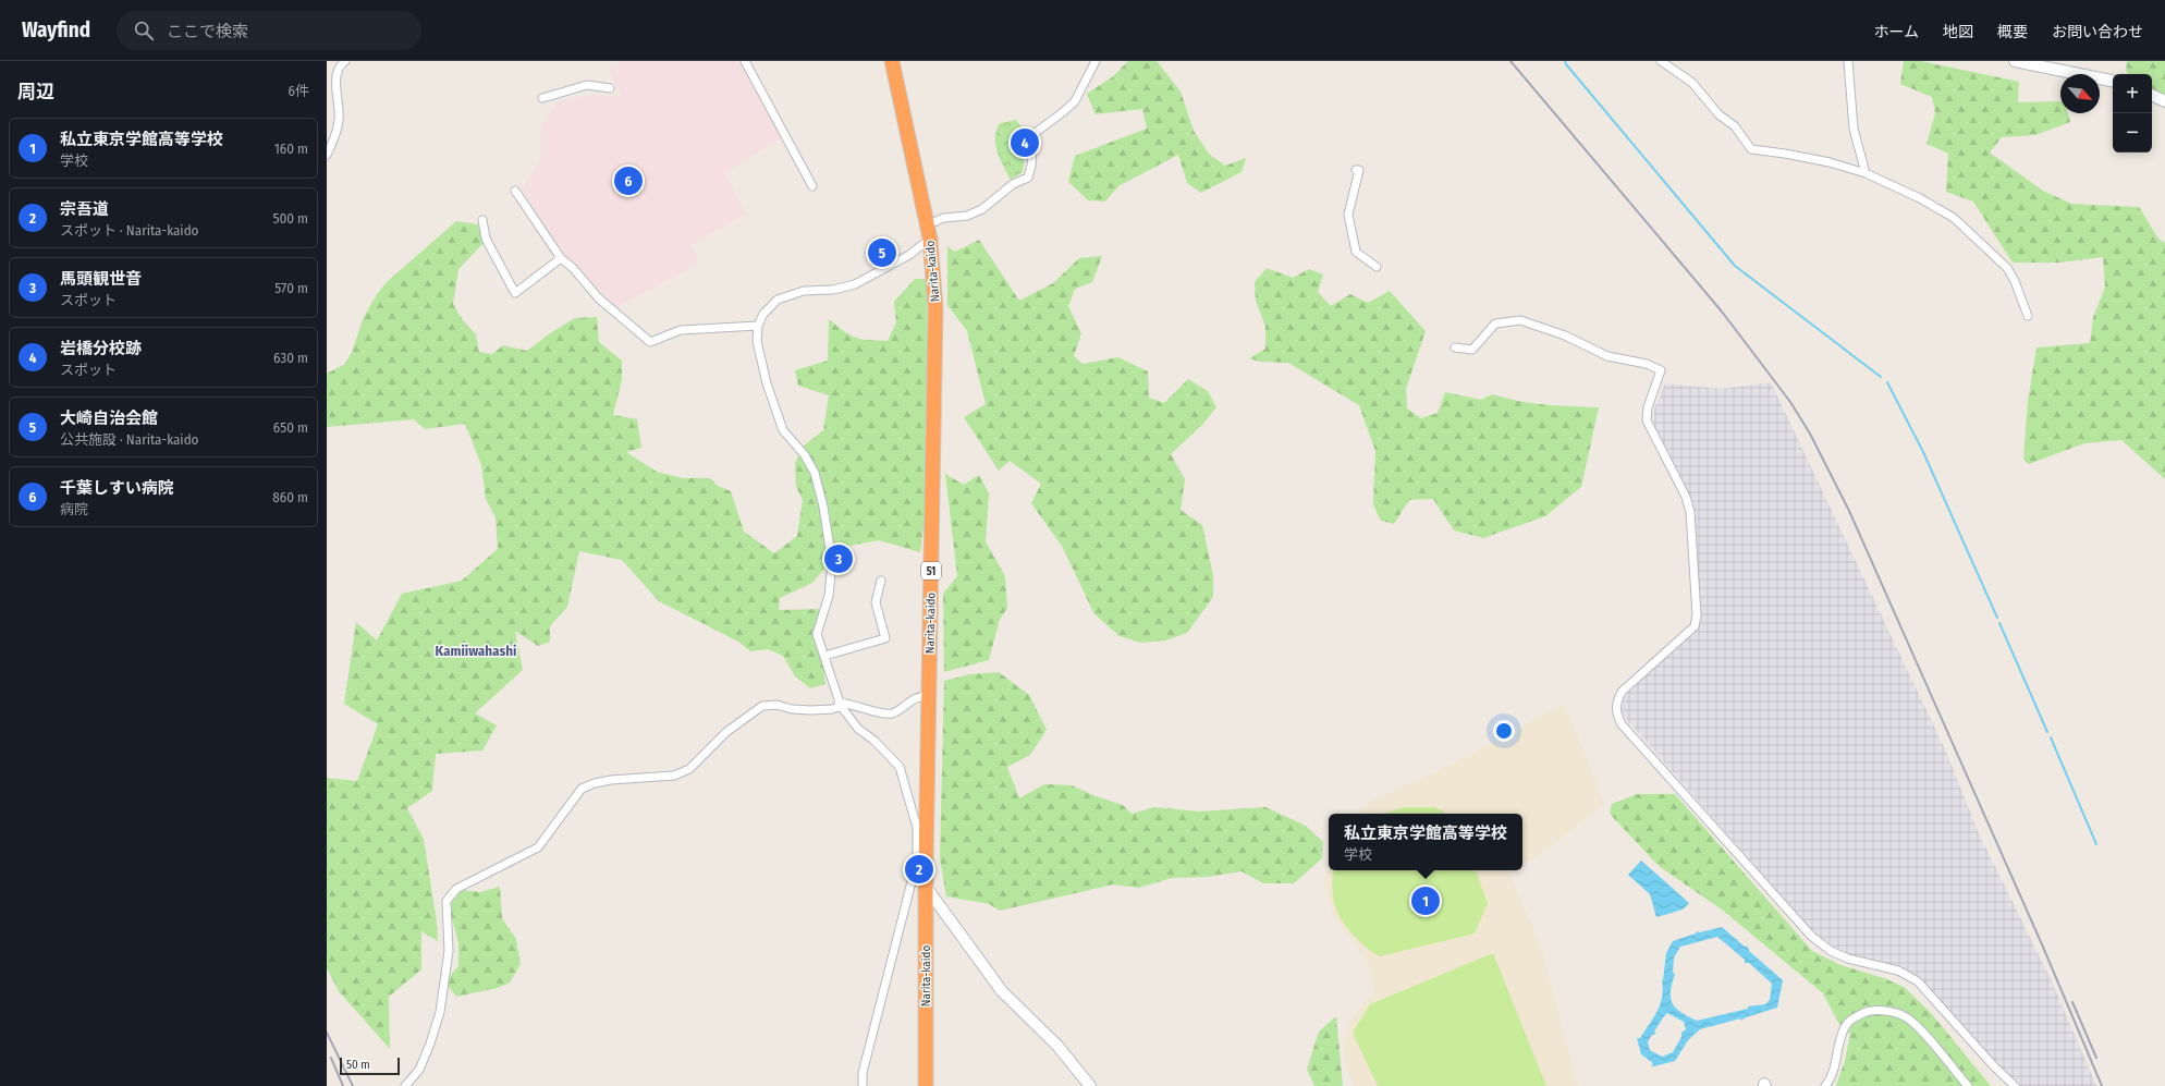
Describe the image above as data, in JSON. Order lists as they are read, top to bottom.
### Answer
{
  "streets": {
    "highway": ["Narita-kaido", "51"]
  },
  "districts": ["Kamiiwahashi"],
  "scale_bar": "50 m",
  "north": "bottom right",
  "page": {
    "header": "Wayfind",
    "search": "ここで検索",
    "nav": [
      "ホーム",
      "地図",
      "概要",
      "お問い合わせ"
    ],
    "heading": ["周辺", "6件"],
    "map_buttons": ["+", "−"],
    "list": [
      {
        "mark": "1",
        "name": "私立東京学館高等学校",
        "note": "学校",
        "value": "160 m"
      },
      {
        "mark": "2",
        "name": "宗吾道",
        "note": "スポット · Narita-kaido",
        "value": "500 m"
      },
      {
        "mark": "3",
        "name": "馬頭観世音",
        "note": "スポット",
        "value": "570 m"
      },
      {
        "mark": "4",
        "name": "岩橋分校跡",
        "note": "スポット",
        "value": "630 m"
      },
      {
        "mark": "5",
        "name": "大崎自治会館",
        "note": "公共施設 · Narita-kaido",
        "value": "650 m"
      },
      {
        "mark": "6",
        "name": "千葉しすい病院",
        "note": "病院",
        "value": "860 m"
      }
    ],
    "pins": [
      "4",
      "6",
      "5",
      "3",
      "2",
      "1"
    ],
    "popup": ["私立東京学館高等学校", "学校"],
    "scale": "50 m"
  }
}
